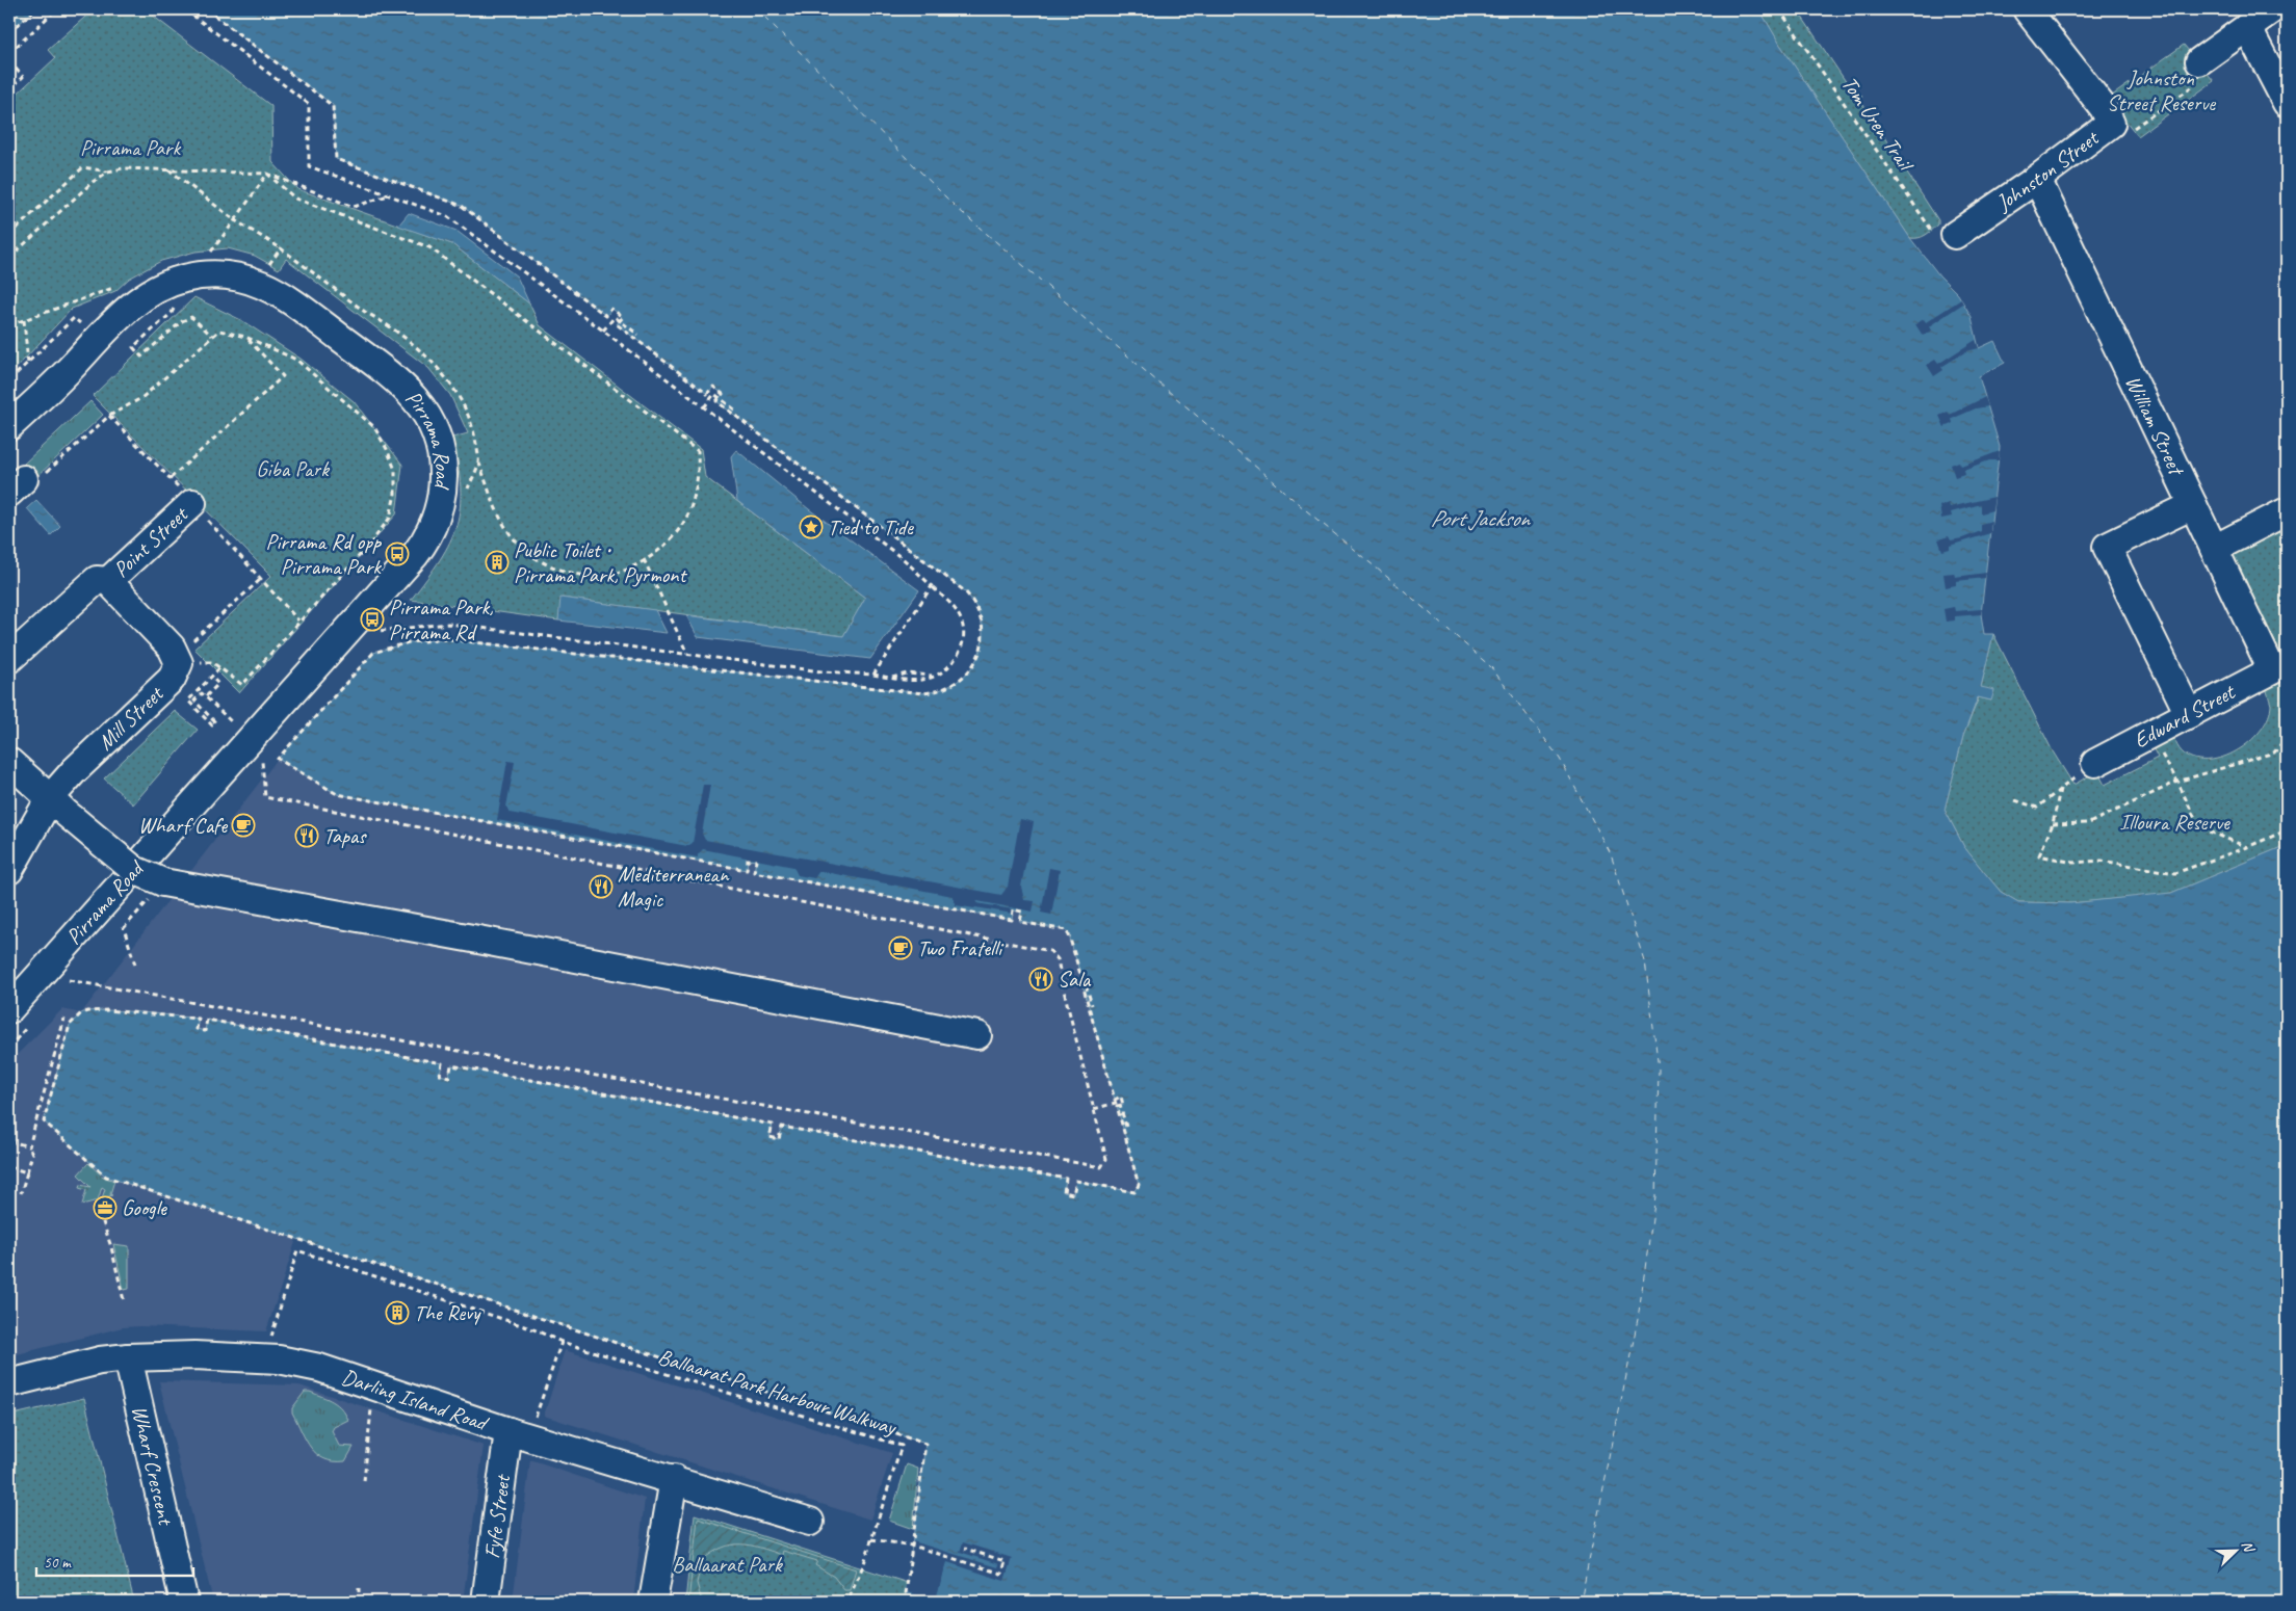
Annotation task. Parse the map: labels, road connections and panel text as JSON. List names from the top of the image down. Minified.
{"streets":{"street":["Johnston Street","William Street","Pirrama Road","Point Street","Edward Street","Mill Street","Darling Island Road","Wharf Crescent","Fyfe Street"],"path":["Tom Uren Trail","Ballaarat Park Harbour Walkway"]},"crossings":[["Tom Uren Trail","Johnston Street"],["Johnston Street","William Street"],["William Street","Edward Street"],["Darling Island Road","Wharf Crescent"],["Darling Island Road","Fyfe Street"]],"water":["Port Jackson"],"parks":["Johnston Street Reserve","Pirrama Park","Giba Park","Illoura Reserve","Ballaarat Park"],"places":{"place":["Tied to Tide"],"bus stop":["Pirrama Rd opp Pirrama Park","Pirrama Park, Pirrama Rd"],"building":["Public Toilet • Pirrama Park, Pyrmont","The Revy"],"cafe":["Wharf Cafe","Two Fratelli"],"restaurant":["Tapas","Mediterranean Magic","Sala"],"office":["Google"]},"scale_bar":"50 m","north":"top right"}
